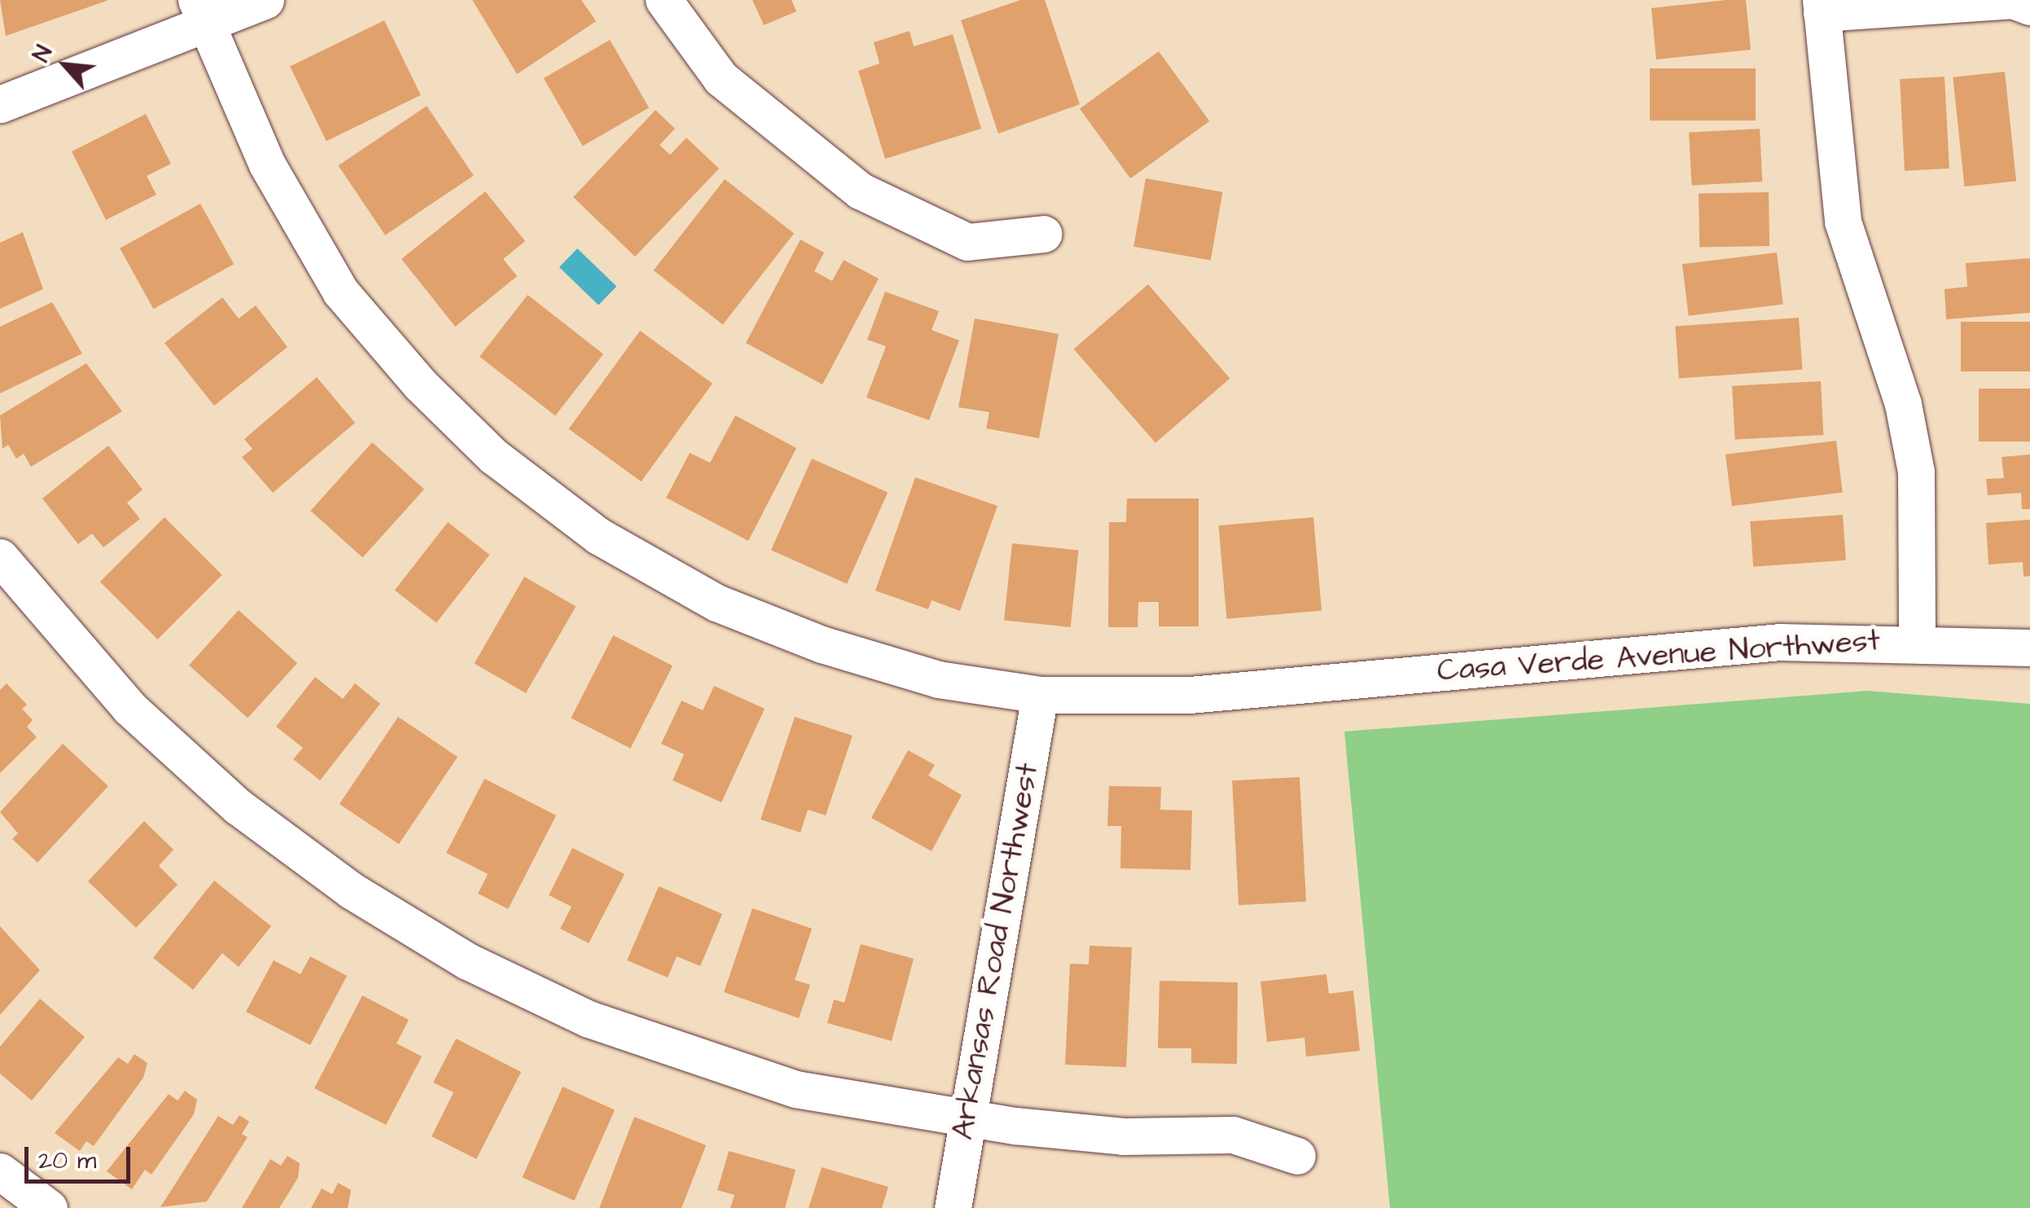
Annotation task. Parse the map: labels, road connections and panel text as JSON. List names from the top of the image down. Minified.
{"streets":{"street":["Casa Verde Avenue Northwest","Arkansas Road Northwest"]},"crossings":[["Casa Verde Avenue Northwest","Arkansas Road Northwest"]],"scale_bar":"20 m","north":"top left"}
